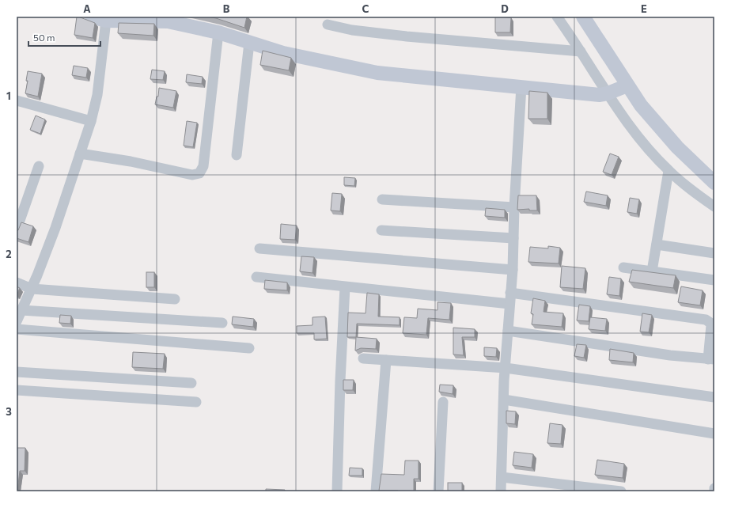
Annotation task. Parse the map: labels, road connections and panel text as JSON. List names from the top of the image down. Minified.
{"scale_bar":"50 m","grid":{"columns":["A","B","C","D","E"],"rows":["1","2","3"]}}
